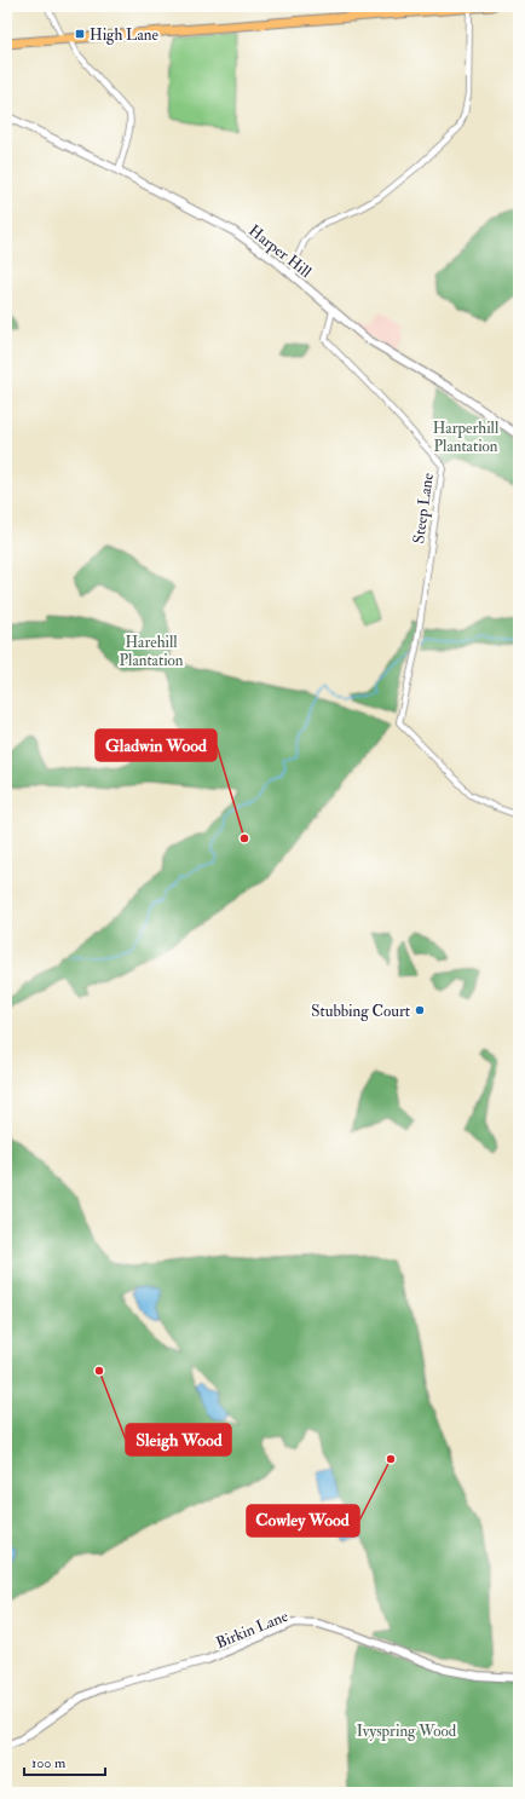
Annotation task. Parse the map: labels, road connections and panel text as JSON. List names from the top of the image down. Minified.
{"streets":{"street":["Harper Hill","Steep Lane","Birkin Lane"]},"crossings":[["Harper Hill","Steep Lane"]],"parks":["Harperhill Plantation","Harehill Plantation","Ivyspring Wood"],"places":{"transit":["High Lane"],"other":["Gladwin Wood","Stubbing Court","Sleigh Wood","Cowley Wood"]},"scale_bar":"100 m"}
